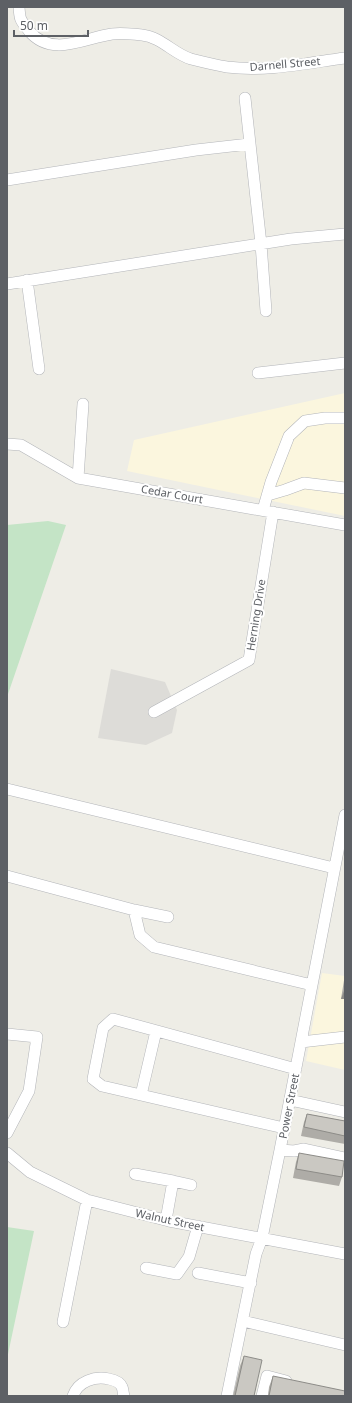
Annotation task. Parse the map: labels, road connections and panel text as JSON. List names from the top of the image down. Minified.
{"streets":{"street":["Darnell Street","Cedar Court","Herning Drive","Power Street","Walnut Street"]},"crossings":[["Cedar Court","Herning Drive"],["Power Street","Walnut Street"]],"scale_bar":"50 m"}
